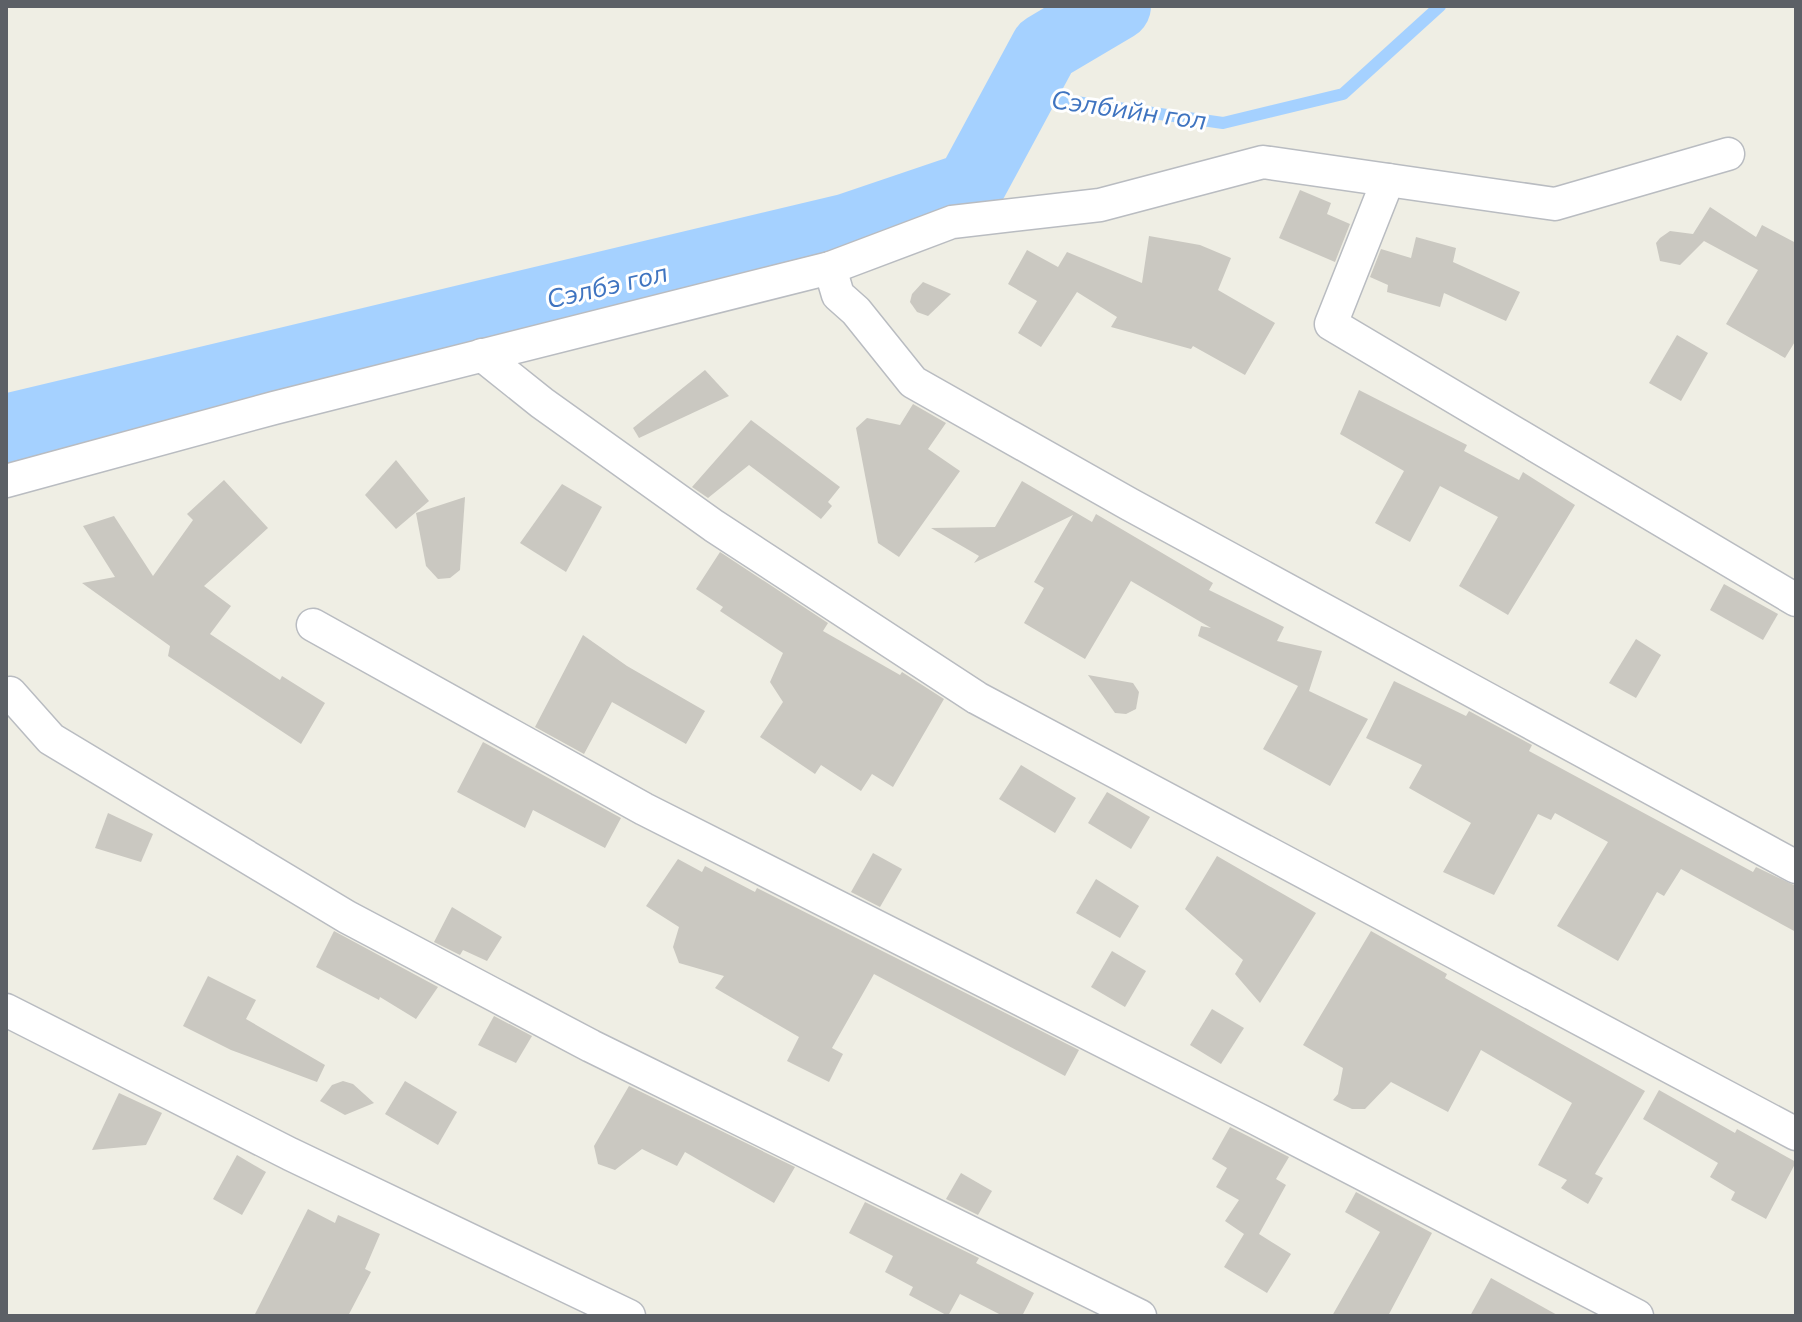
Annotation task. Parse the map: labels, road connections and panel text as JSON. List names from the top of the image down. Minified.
{"water":["Сэлбийн гол","Сэлбэ гол"]}
